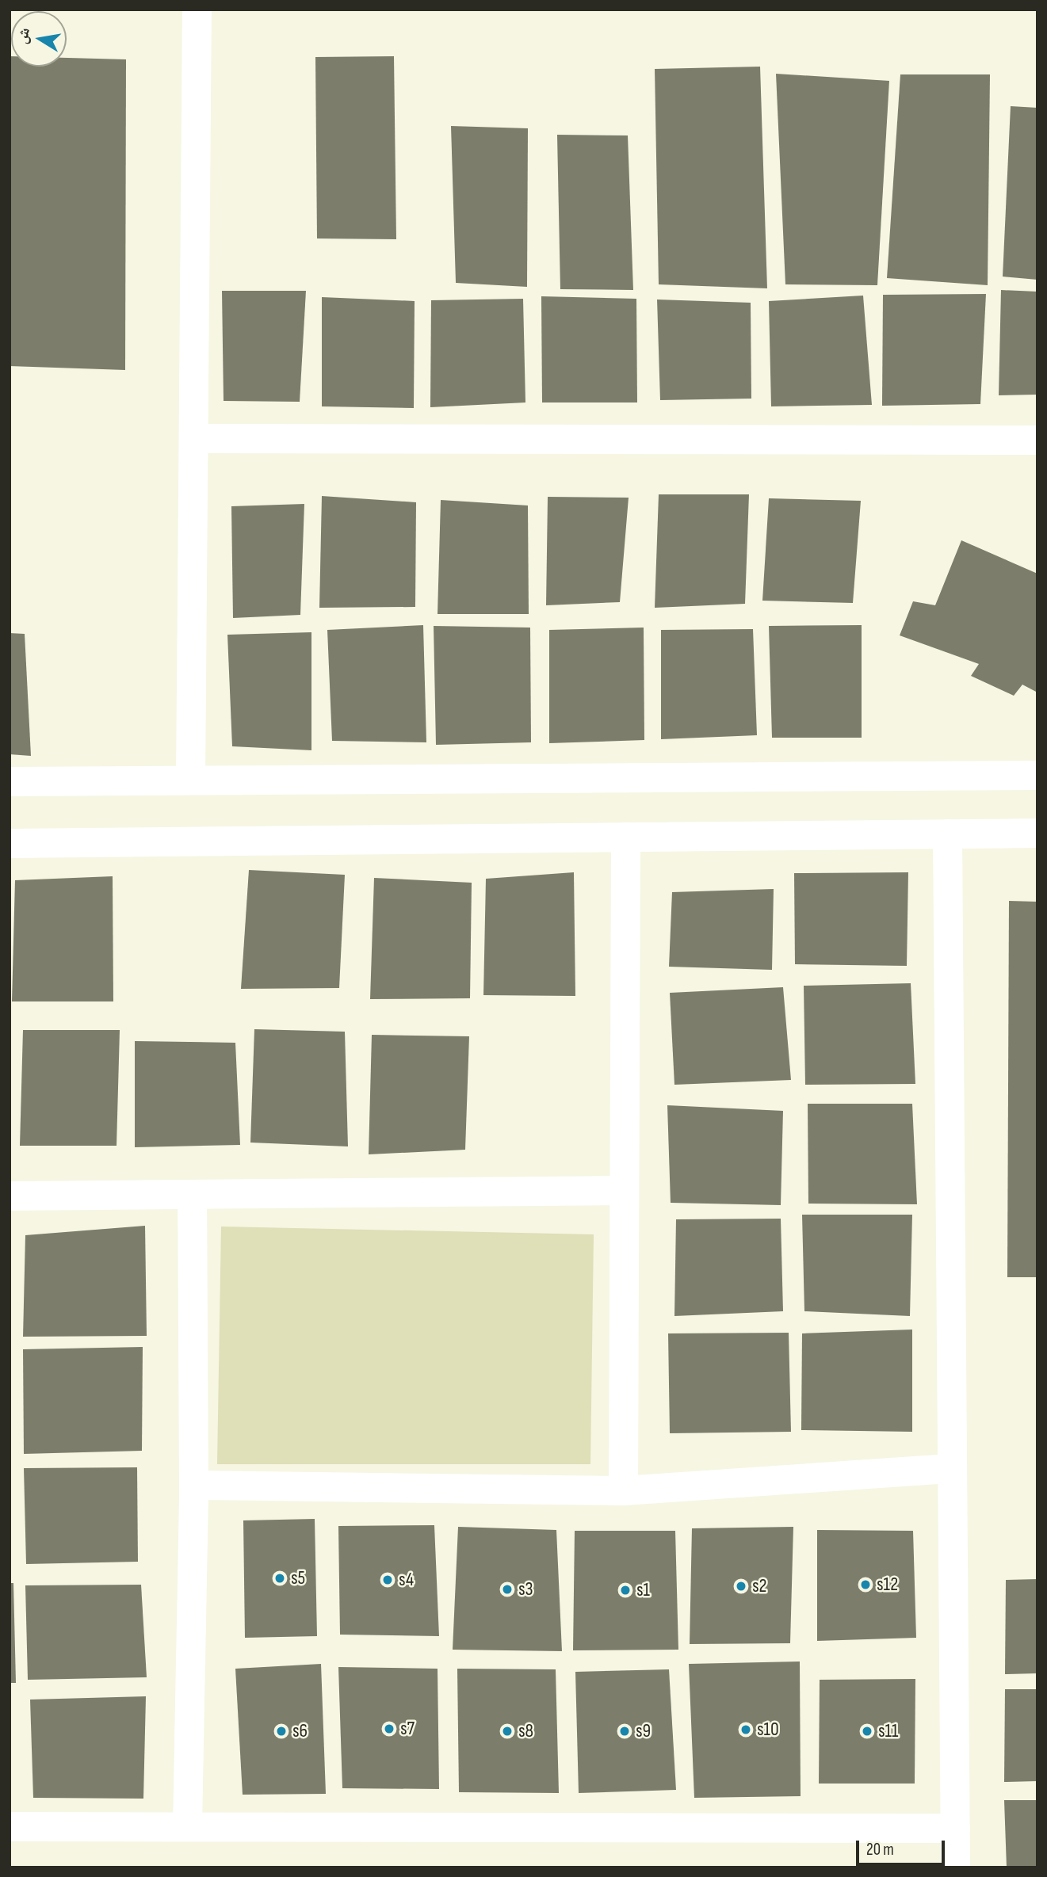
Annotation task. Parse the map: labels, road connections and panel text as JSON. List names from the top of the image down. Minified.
{"places":["s5","s4","s12","s2","s3","s1","s7","s10","s6","s8","s9","s11"],"scale_bar":"20 m","north":"left"}
